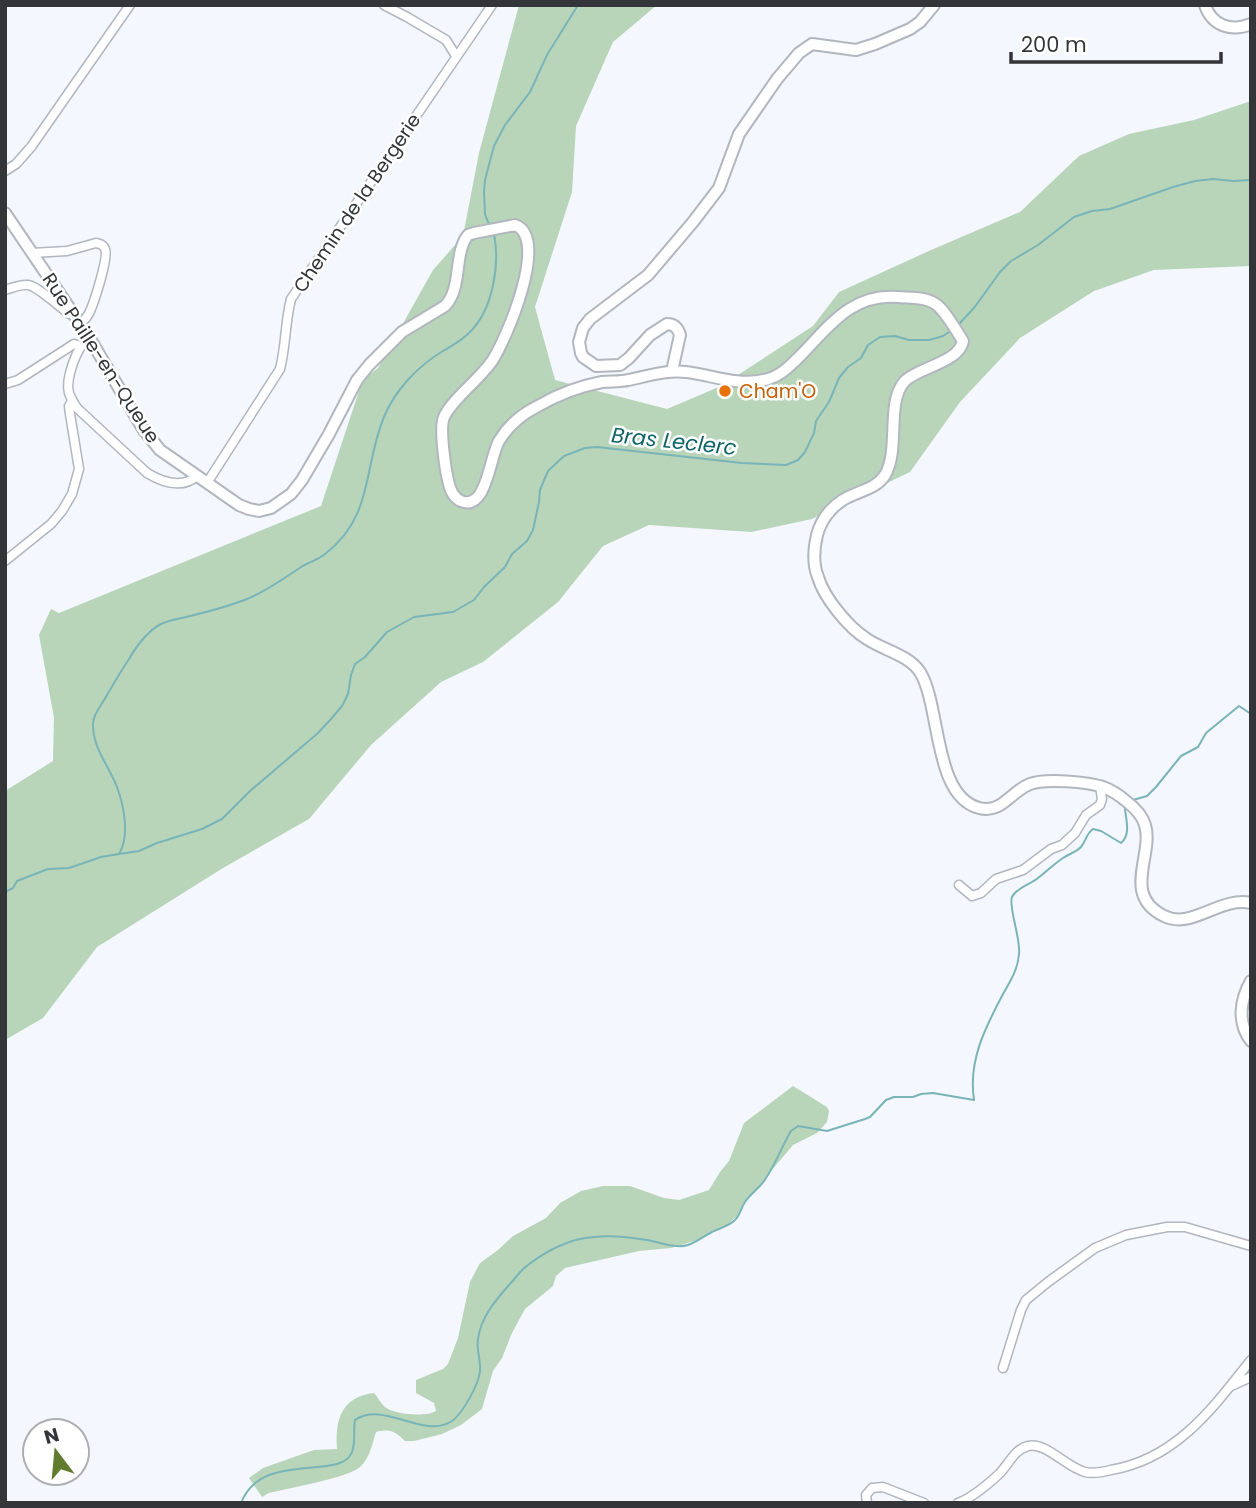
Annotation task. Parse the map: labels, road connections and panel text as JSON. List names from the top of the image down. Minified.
{"streets":{"main road":["Rue Paille-en-Queue"],"street":["Chemin de la Bergerie"]},"crossings":[["Chemin de la Bergerie","Rue Paille-en-Queue"]],"water":["Bras Leclerc"],"places":["Cham'O"],"scale_bar":"200 m","north":"top"}
